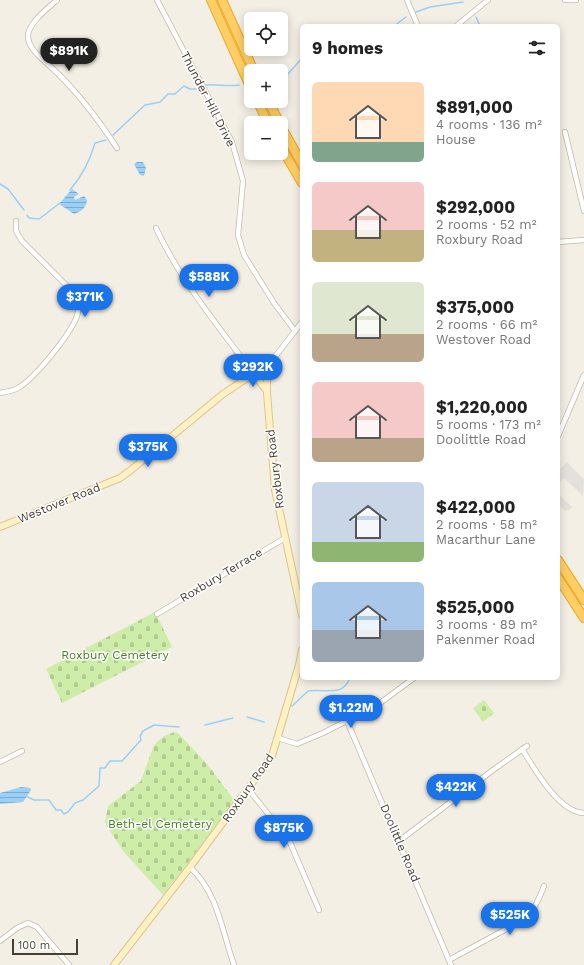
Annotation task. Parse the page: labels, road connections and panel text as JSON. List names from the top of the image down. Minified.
{"streets":{"street":["Thunder Hill Drive","Roxbury Road","Westover Road","Roxbury Terrace","Doolittle Road"]},"crossings":[["Roxbury Road","Westover Road"],["Roxbury Road","Roxbury Terrace"]],"parks":["Roxbury Cemetery","Beth-el Cemetery"],"scale_bar":"100 m","page":{"map_buttons":["+","−"],"heading":"9 homes","price":["$891K","$588K","$371K","$292K","$375K","$1.22M","$422K","$875K","$525K"],"list":[{"name":"$891,000","note":"4 rooms · 136 m² · House"},{"name":"$292,000","note":"2 rooms · 52 m² · Roxbury Road"},{"name":"$375,000","note":"2 rooms · 66 m² · Westover Road"},{"name":"$1,220,000","note":"5 rooms · 173 m² · Doolittle Road"},{"name":"$422,000","note":"2 rooms · 58 m² · Macarthur Lane"},{"name":"$525,000","note":"3 rooms · 89 m² · Pakenmer Road"}],"scale":"100 m"}}
